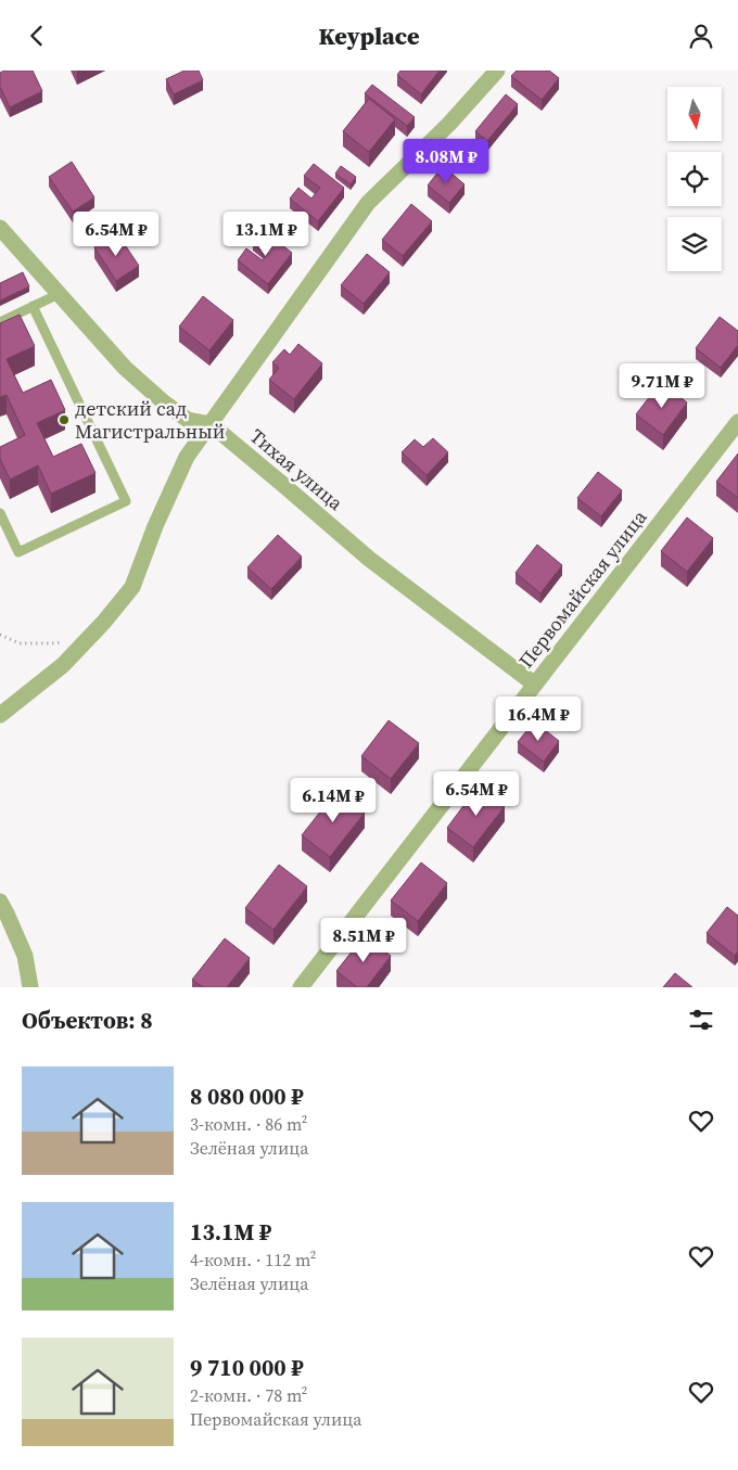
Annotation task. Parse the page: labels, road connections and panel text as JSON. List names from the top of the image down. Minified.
{"streets":{"street":["Тихая улица","Первомайская улица"]},"crossings":[["Тихая улица","Первомайская улица"]],"places":["детский сад Магистральный"],"north":"bottom","page":{"header":"Keyplace","price":["8.08M ₽","6.54M ₽","13.1M ₽","9.71M ₽","16.4M ₽","6.54M ₽","6.14M ₽","8.51M ₽"],"heading":"Объектов: 8","list":[{"name":"8 080 000 ₽","note":"3-комн. · 86 m² · Зелёная улица"},{"name":"13.1M ₽","note":"4-комн. · 112 m² · Зелёная улица"},{"name":"9 710 000 ₽","note":"2-комн. · 78 m² · Первомайская улица"}]}}
